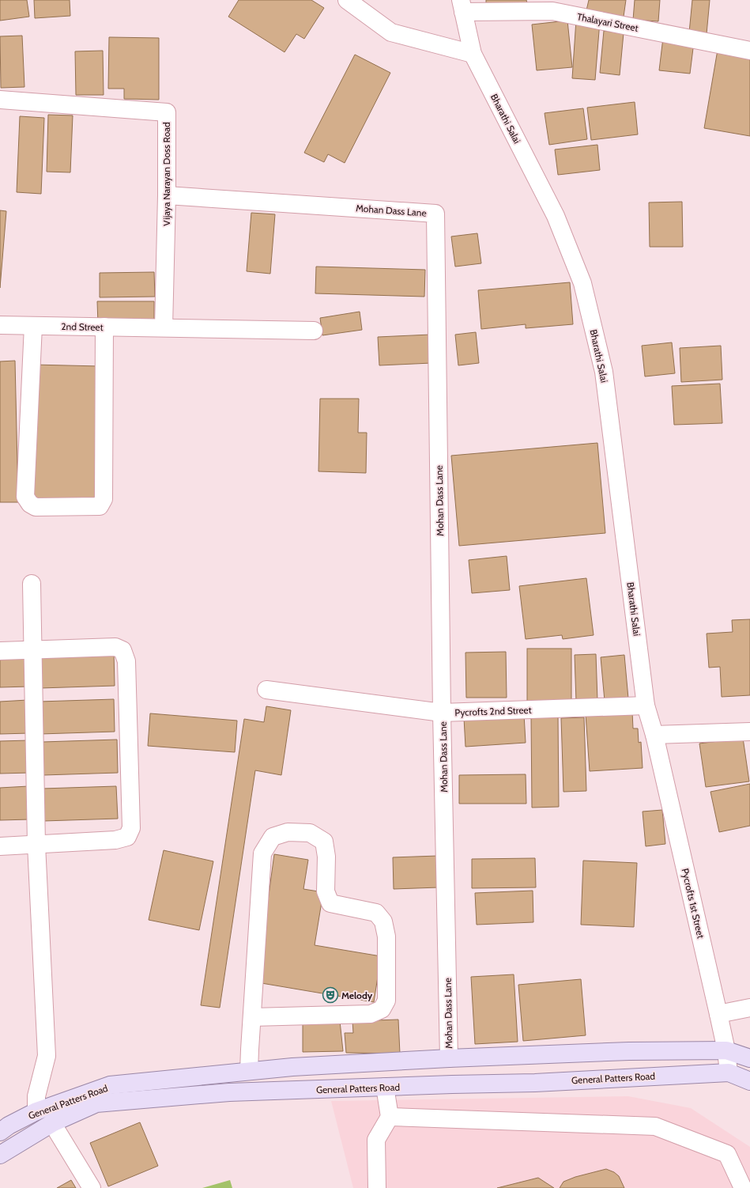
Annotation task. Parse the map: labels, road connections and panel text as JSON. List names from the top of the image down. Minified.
{"streets":{"main road":["General Patters Road"],"street":["Thalayari Street","Bharathi Salai","Vijaya Narayan Doss Road","Mohan Dass Lane","2nd Street","Pycrofts 2nd Street","Pycrofts 1st Street"]},"crossings":[["Thalayari Street","Bharathi Salai"],["Bharathi Salai","Pycrofts 2nd Street"],["Bharathi Salai","Pycrofts 1st Street"],["Vijaya Narayan Doss Road","Mohan Dass Lane"],["Vijaya Narayan Doss Road","2nd Street"],["Mohan Dass Lane","Pycrofts 2nd Street"],["Mohan Dass Lane","General Patters Road"],["Pycrofts 1st Street","General Patters Road"]],"places":{"theatre":["Melody"]}}
